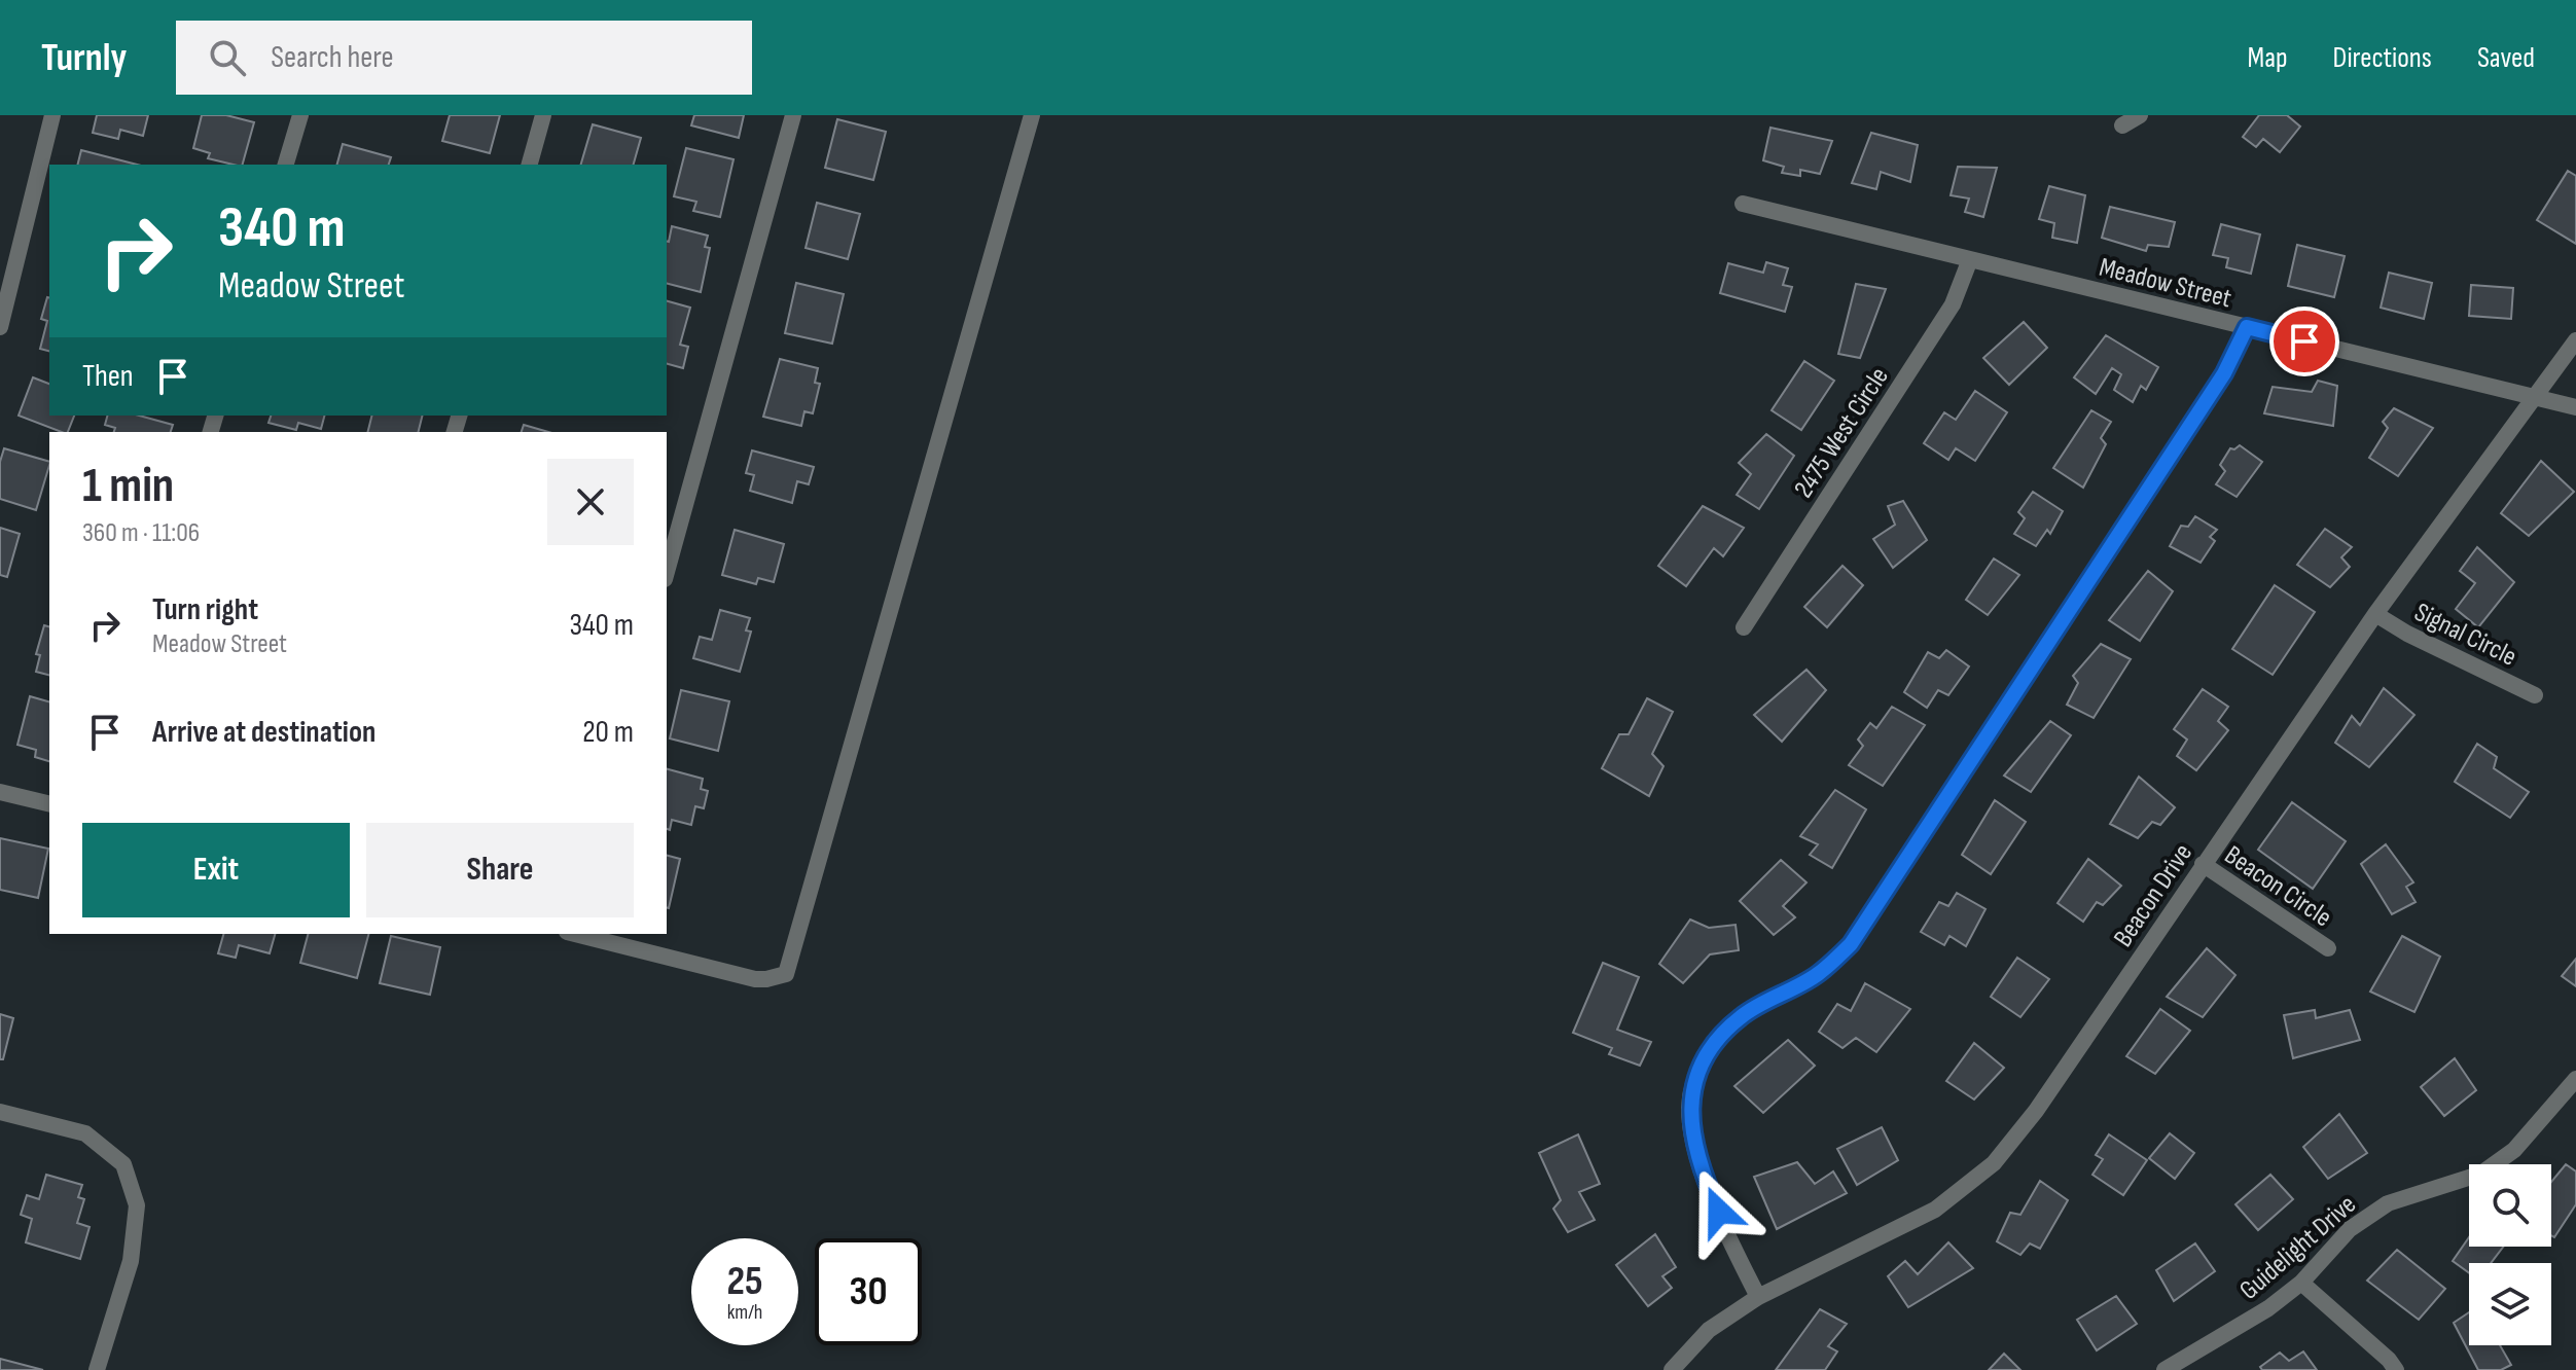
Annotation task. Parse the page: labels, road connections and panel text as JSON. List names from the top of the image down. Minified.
{"streets":{"street":["Meadow Street","2475 West Circle","Signal Circle","Beacon Circle","Beacon Drive","Guidelight Drive"]},"crossings":[["Meadow Street","2475 West Circle"],["Meadow Street","Beacon Drive"],["Signal Circle","Beacon Drive"],["Beacon Circle","Beacon Drive"]],"page":{"header":"Turnly","search":"Search here","nav":["Map","Directions","Saved"],"turn":["340 m","Meadow Street"],"then":"Then","heading":["1 min","360 m · 11:06"],"list":[{"name":"Turn right","note":"Meadow Street","value":"340 m"},{"name":"Arrive at destination","value":"20 m"}],"buttons":["Exit","Share"],"speed":"25 km/h","limit":"30"}}
